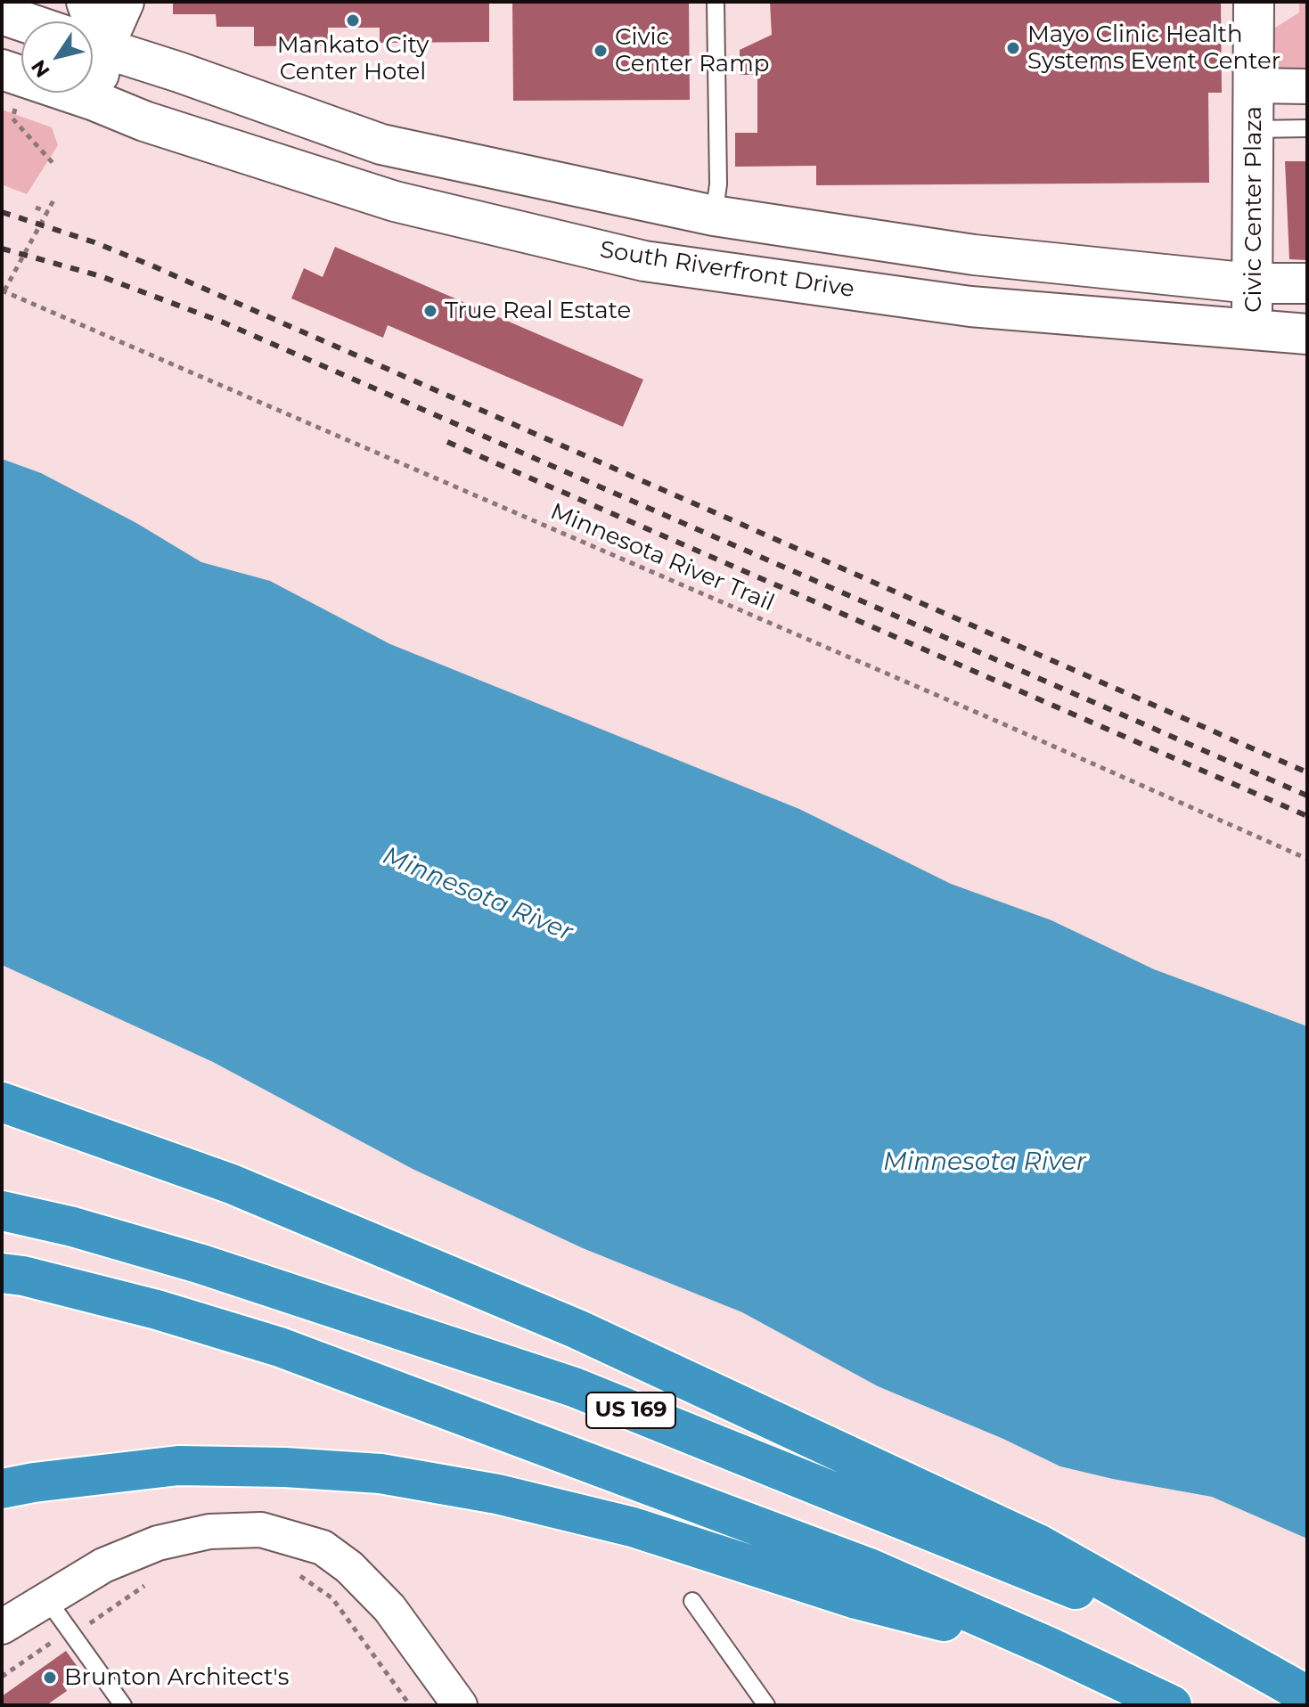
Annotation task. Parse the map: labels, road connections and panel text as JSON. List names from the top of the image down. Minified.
{"streets":{"highway":["US 169"],"main road":["Civic Center Plaza","South Riverfront Drive"],"path":["Minnesota River Trail"]},"crossings":[["Civic Center Plaza","South Riverfront Drive"]],"water":["Minnesota River"],"places":["Mankato City Center Hotel","Mayo Clinic Health Systems Event Center","Civic Center Ramp","True Real Estate","Brunton Architect's"],"north":"bottom left"}
